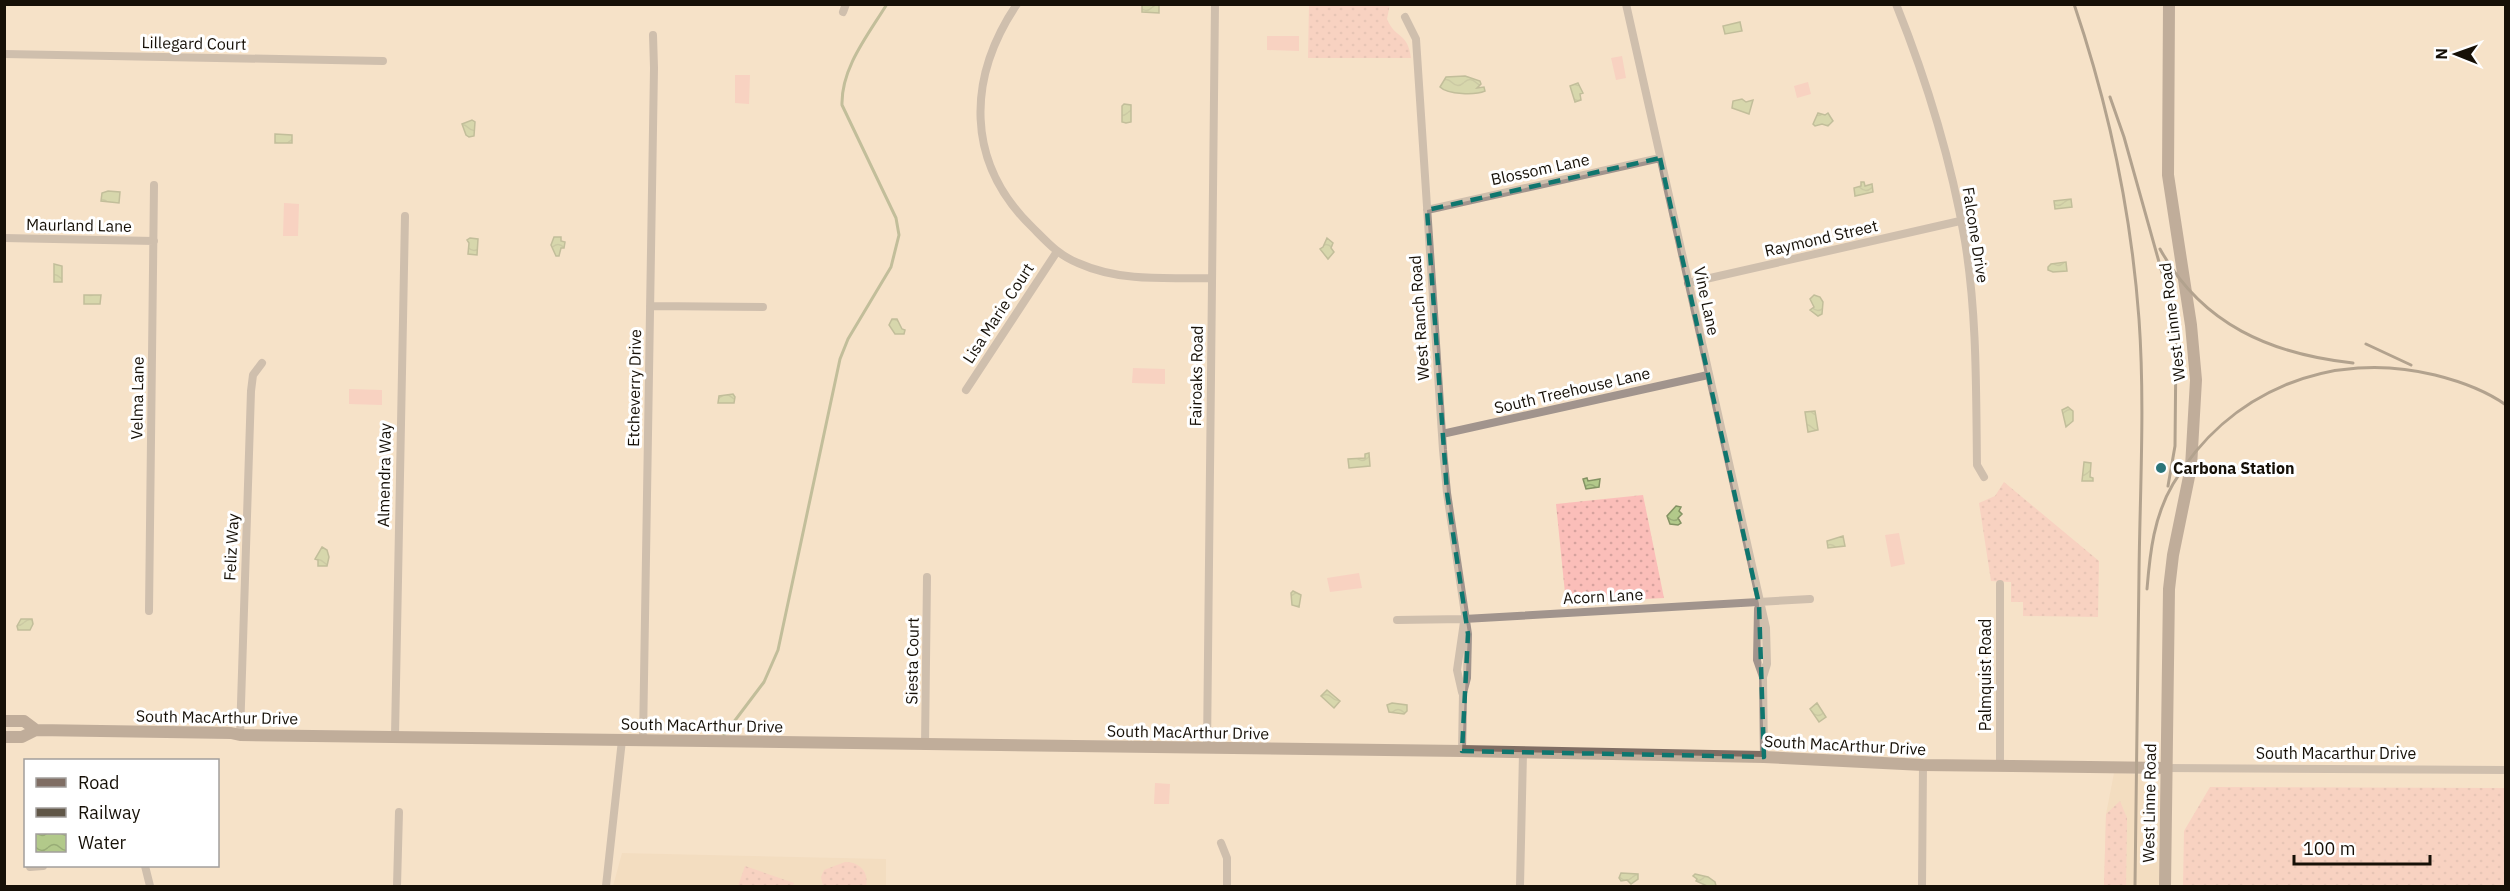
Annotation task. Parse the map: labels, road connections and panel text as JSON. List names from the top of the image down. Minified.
{"streets":{"street":["Lillegard Court","Blossom Lane","Maurland Lane","Falcone Drive","Raymond Street","Vine Lane","Lisa Marie Court","West Ranch Road","West Linne Road","Fairoaks Road","Etcheverry Drive","South Treehouse Lane","Velma Lane","Almendra Way","Feliz Way","Acorn Lane","Siesta Court","Palmquist Road","South MacArthur Drive","South Macarthur Drive"]},"crossings":[["Blossom Lane","Vine Lane"],["Blossom Lane","West Ranch Road"],["Maurland Lane","Velma Lane"],["Falcone Drive","Raymond Street"],["Raymond Street","Vine Lane"],["Vine Lane","South Treehouse Lane"],["Vine Lane","Acorn Lane"],["Vine Lane","South MacArthur Drive"],["West Ranch Road","South Treehouse Lane"],["West Ranch Road","Acorn Lane"],["West Ranch Road","South MacArthur Drive"],["West Linne Road","South MacArthur Drive"],["West Linne Road","South Macarthur Drive"],["Fairoaks Road","South MacArthur Drive"],["Etcheverry Drive","South MacArthur Drive"],["Almendra Way","South MacArthur Drive"],["Feliz Way","South MacArthur Drive"],["Siesta Court","South MacArthur Drive"],["Palmquist Road","South MacArthur Drive"],["South MacArthur Drive","South Macarthur Drive"]],"places":["Carbona Station"],"legend":["Road","Railway","Water"],"scale_bar":"100 m","north":"left"}
